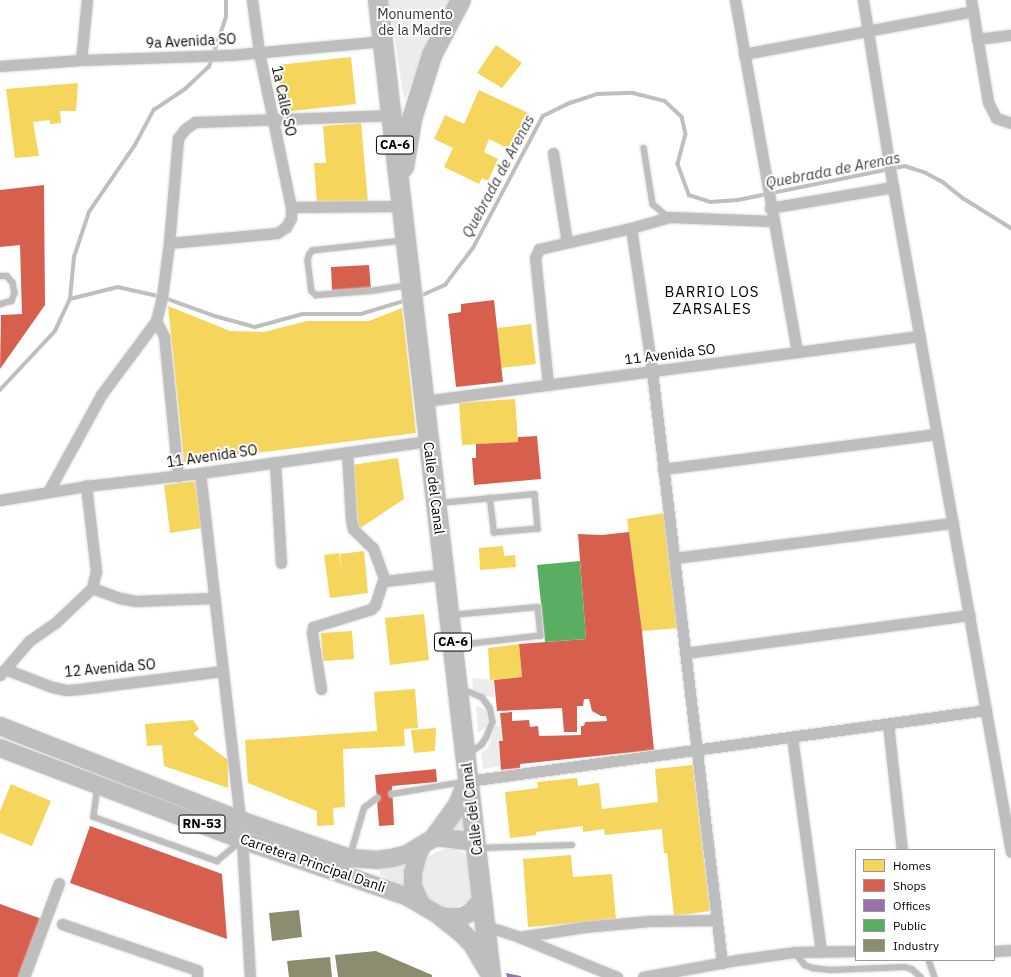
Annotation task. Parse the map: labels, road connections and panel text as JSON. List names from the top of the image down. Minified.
{"streets":{"highway":["CA-6","Calle del Canal"],"main road":["RN-53","Carretera Principal Danli"],"street":["9a Avenida SO","1a Calle SO","11 Avenida SO","12 Avenida SO"]},"crossings":[["9a Avenida SO","1a Calle SO"],["9a Avenida SO","Calle del Canal"],["11 Avenida SO","Calle del Canal"],["Calle del Canal","Carretera Principal Danli"]],"districts":["BARRIO LOS ZARSALES"],"water":["Quebrada de Arenas"],"parks":["Monumento de la Madre"],"legend":["Homes","Shops","Offices","Public","Industry"]}
